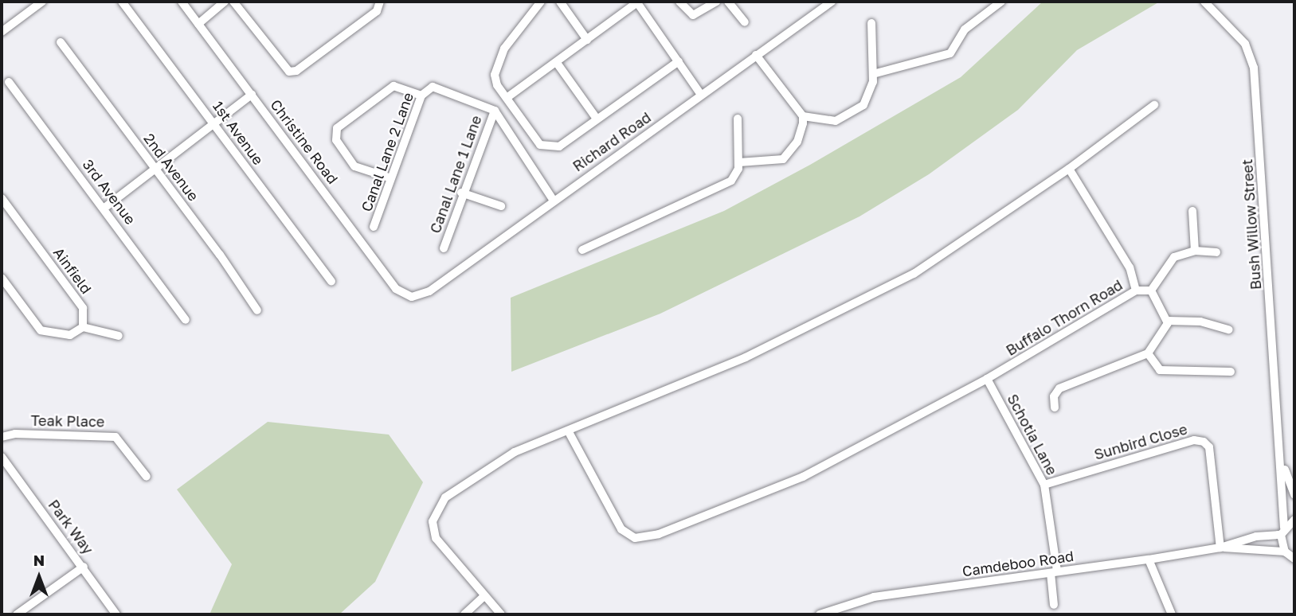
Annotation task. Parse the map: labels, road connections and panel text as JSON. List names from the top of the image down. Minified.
{"streets":{"street":["1st Avenue","Christine Road","Richard Road","Canal Lane 2 Lane","2nd Avenue","Canal Lane 1 Lane","3rd Avenue","Bush Willow Street","Ainfield","Buffalo Thorn Road","Teak Place","Schotia Lane","Sunbird Close","Park Way","Camdeboo Road"]},"crossings":[["Christine Road","Richard Road"],["Canal Lane 2 Lane","Canal Lane 1 Lane"],["Bush Willow Street","Camdeboo Road"],["Buffalo Thorn Road","Schotia Lane"],["Schotia Lane","Sunbird Close"],["Schotia Lane","Camdeboo Road"],["Sunbird Close","Camdeboo Road"]],"north":"top"}
